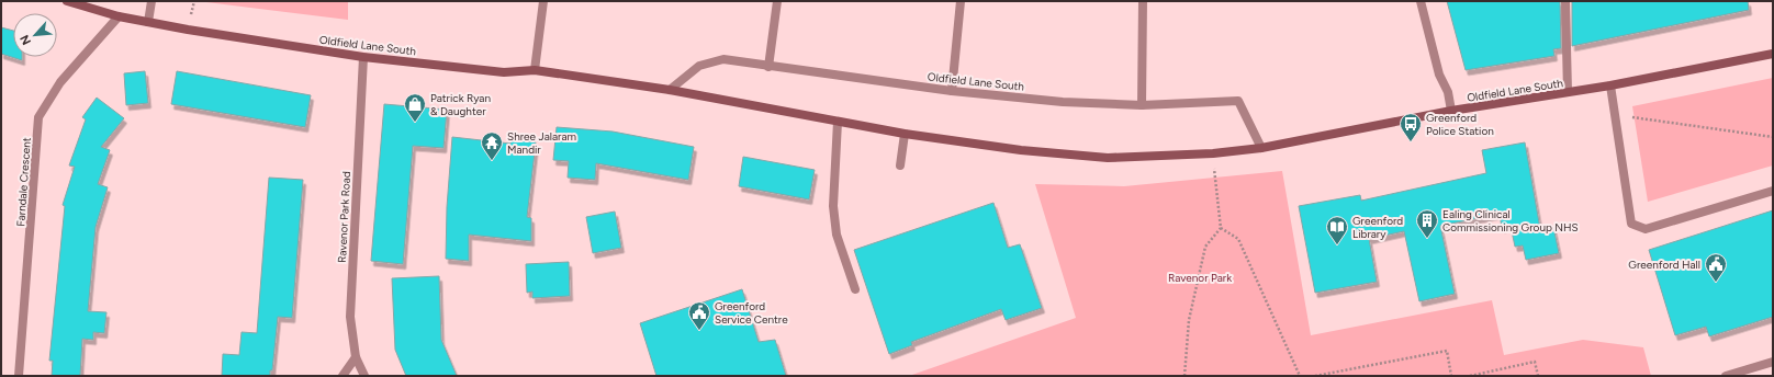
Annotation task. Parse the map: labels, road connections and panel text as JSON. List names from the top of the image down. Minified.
{"streets":{"street":["Oldfield Lane South","Farndale Crescent","Ravenor Park Road"]},"crossings":[["Oldfield Lane South","Farndale Crescent"],["Oldfield Lane South","Ravenor Park Road"]],"parks":["Ravenor Park"],"places":{"shop":["Patrick Ryan & Daughter"],"bus stop":["Greenford Police Station"],"temple":["Shree Jalaram Mandir"],"building":["Ealing Clinical Commissioning Group NHS"],"library":["Greenford Library"],"public building":["Greenford Hall","Greenford Service Centre"]},"north":"bottom left"}
